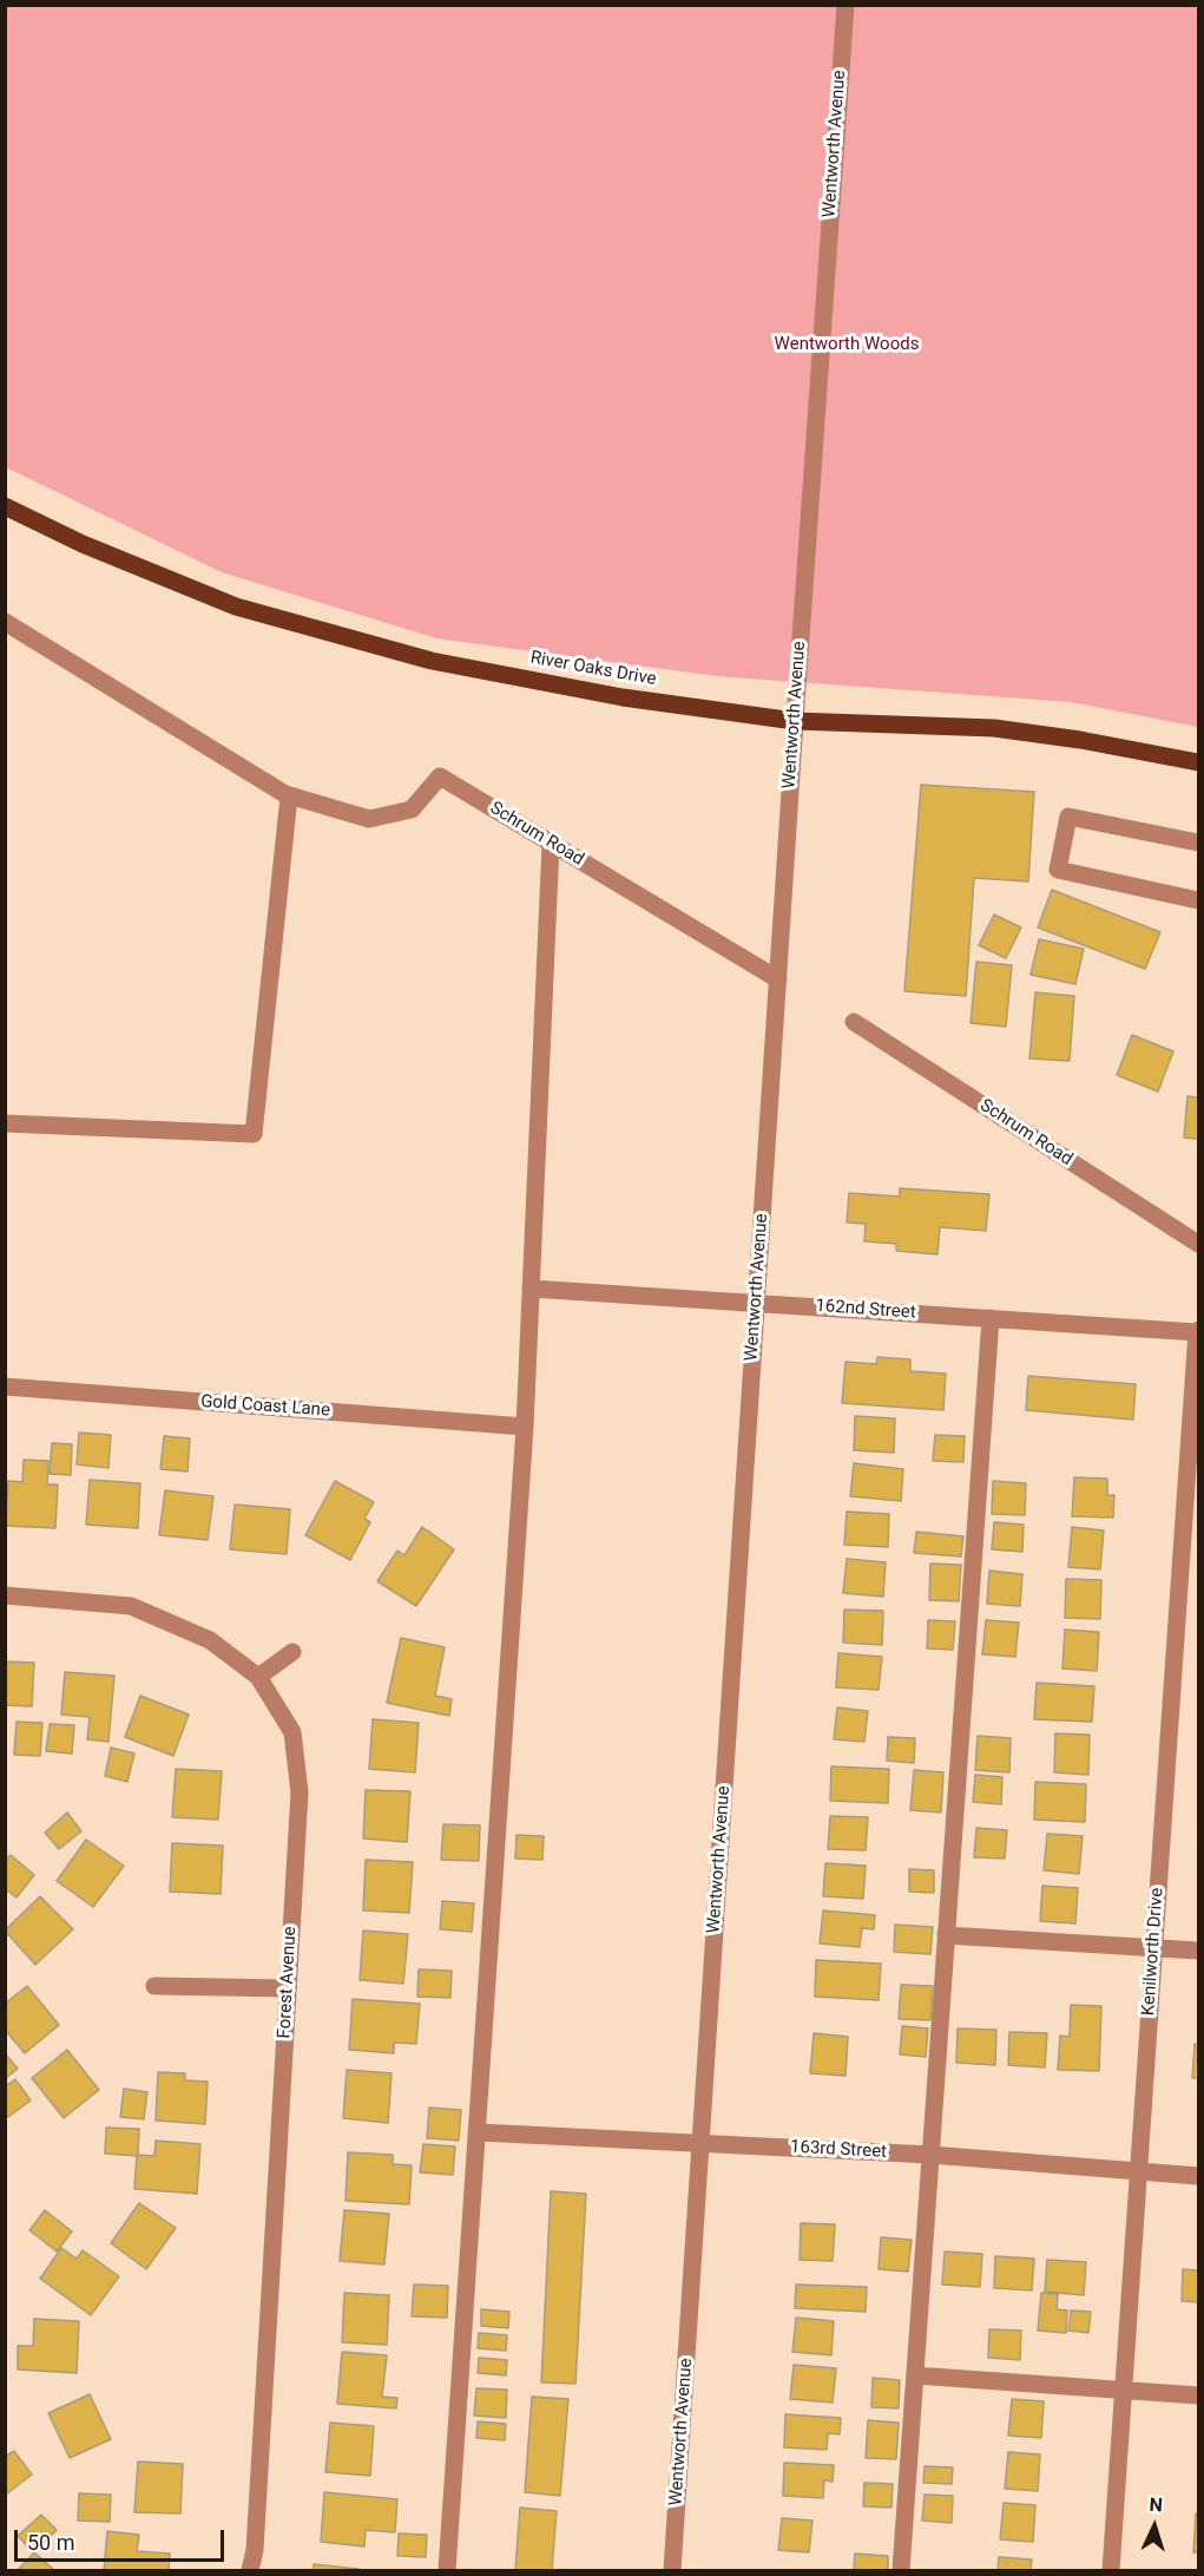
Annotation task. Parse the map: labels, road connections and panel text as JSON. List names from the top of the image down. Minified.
{"streets":{"main road":["River Oaks Drive"],"street":["Wentworth Avenue","Schrum Road","162nd Street","Gold Coast Lane","Kenilworth Drive","Forest Avenue","163rd Street"]},"crossings":[["Wentworth Avenue","River Oaks Drive"],["Wentworth Avenue","Schrum Road"],["Wentworth Avenue","162nd Street"],["Wentworth Avenue","163rd Street"],["162nd Street","Kenilworth Drive"],["Kenilworth Drive","163rd Street"]],"parks":["Wentworth Woods"],"scale_bar":"50 m","north":"top"}
